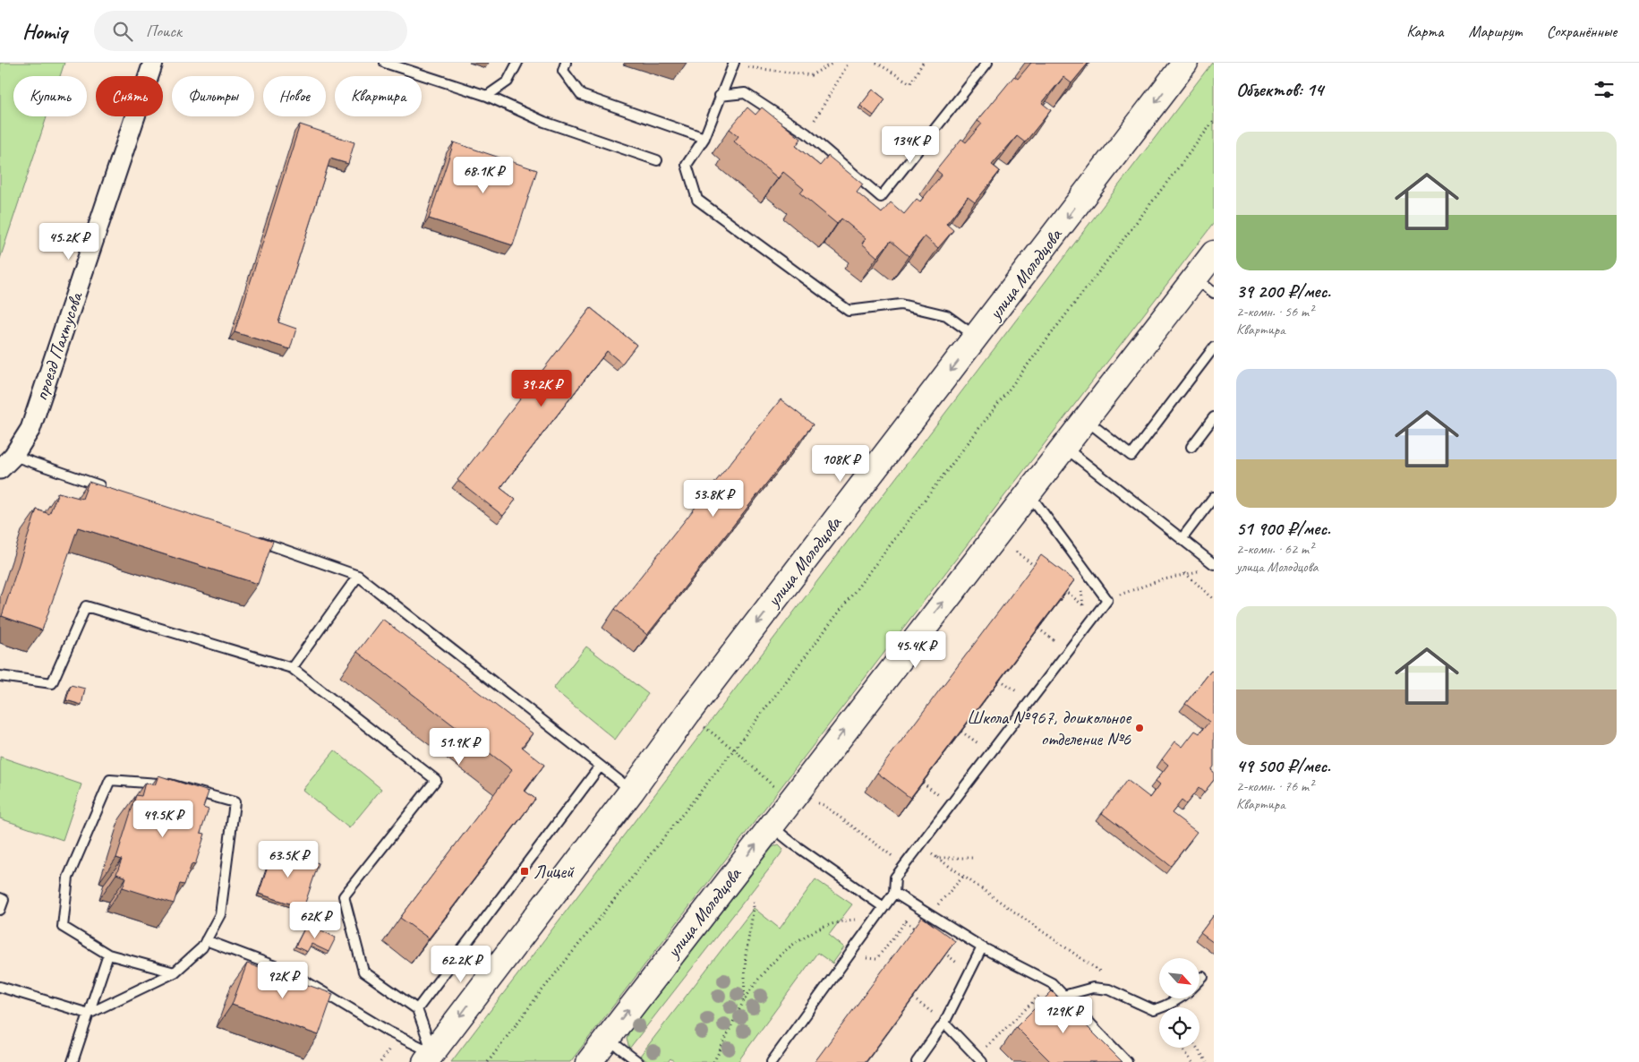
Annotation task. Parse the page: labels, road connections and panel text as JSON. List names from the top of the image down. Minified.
{"streets":{"street":["улица Молодцова","проезд Пахтусова"]},"places":{"other":["Школа №967, дошкольное отделение №6"],"transit":["Лицей"]},"north":"bottom right","page":{"header":"Homiq","search":"Поиск","nav":["Карта","Маршрут","Сохранённые"],"heading":"Объектов: 14","chip":["Купить","Снять","Фильтры","Новое","Квартира"],"list":[{"name":"39 200 ₽/мес.","note":"2-комн. · 56 m² · Квартира"},{"name":"51 900 ₽/мес.","note":"2-комн. · 62 m² · улица Молодцова"},{"name":"49 500 ₽/мес.","note":"2-комн. · 76 m² · Квартира"}],"price":["134K ₽","68.1K ₽","45.2K ₽","39.2K ₽","108K ₽","53.8K ₽","45.4K ₽","51.9K ₽","49.5K ₽","63.5K ₽","62K ₽","62.2K ₽","92K ₽","129K ₽"]}}
